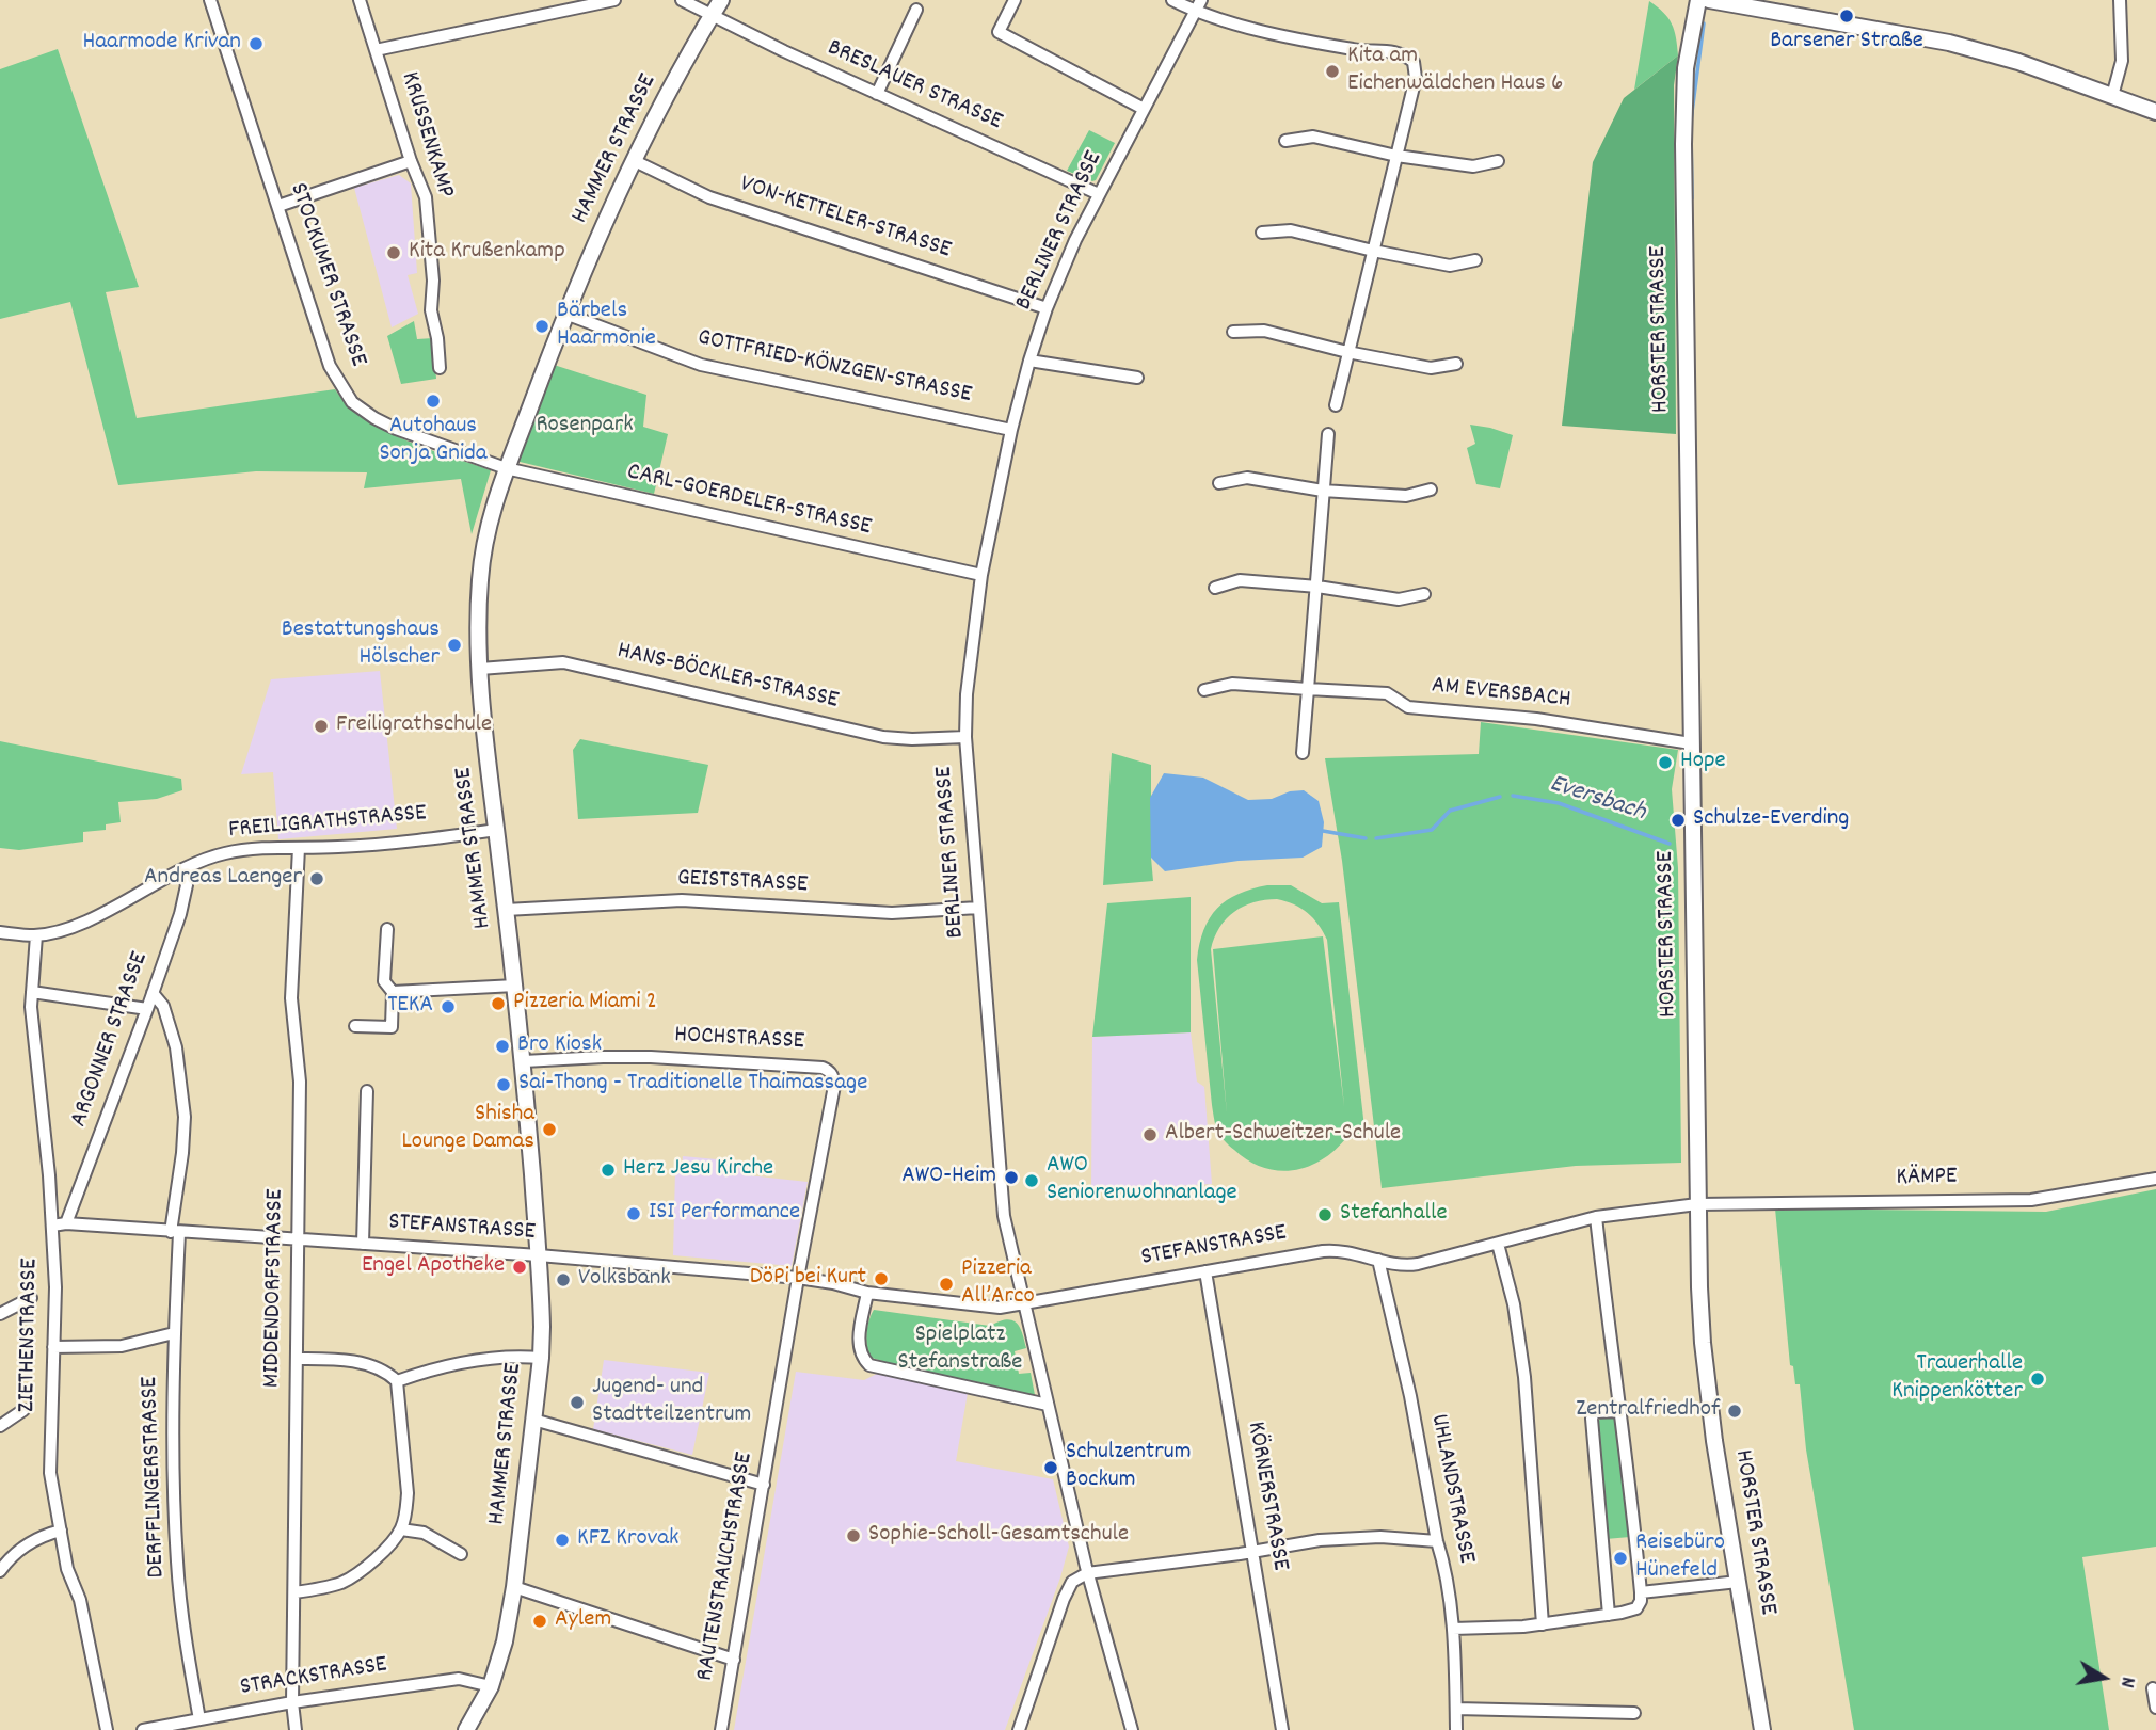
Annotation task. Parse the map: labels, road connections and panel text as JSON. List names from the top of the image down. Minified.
{"streets":{"street":["BRESLAUER STRASSE","KRUSSENKAMP","HAMMER STRASSE","VON-KETTELER-STRASSE","BERLINER STRASSE","STOCKUMER STRASSE","HORSTER STRASSE","GOTTFRIED-KÖNZGEN-STRASSE","CARL-GOERDELER-STRASSE","HANS-BÖCKLER-STRASSE","AM EVERSBACH","FREILIGRATHSTRASSE","GEISTSTRASSE","ARGONNER STRASSE","HOCHSTRASSE","KÄMPE","STEFANSTRASSE","MIDDENDORFSTRASSE","ZIETHENSTRASSE","DERFFLINGERSTRASSE","UHLANDSTRASSE","KÖRNERSTRASSE","RAUTENSTRAUCHSTRASSE","STRACKSTRASSE"]},"crossings":[["BRESLAUER STRASSE","HAMMER STRASSE"],["BRESLAUER STRASSE","BERLINER STRASSE"],["HAMMER STRASSE","VON-KETTELER-STRASSE"],["HAMMER STRASSE","STOCKUMER STRASSE"],["HAMMER STRASSE","GOTTFRIED-KÖNZGEN-STRASSE"],["HAMMER STRASSE","CARL-GOERDELER-STRASSE"],["HAMMER STRASSE","HANS-BÖCKLER-STRASSE"],["HAMMER STRASSE","FREILIGRATHSTRASSE"],["HAMMER STRASSE","GEISTSTRASSE"],["HAMMER STRASSE","HOCHSTRASSE"],["HAMMER STRASSE","STEFANSTRASSE"],["HAMMER STRASSE","STRACKSTRASSE"],["VON-KETTELER-STRASSE","BERLINER STRASSE"],["BERLINER STRASSE","GOTTFRIED-KÖNZGEN-STRASSE"],["BERLINER STRASSE","CARL-GOERDELER-STRASSE"],["BERLINER STRASSE","HANS-BÖCKLER-STRASSE"],["BERLINER STRASSE","GEISTSTRASSE"],["BERLINER STRASSE","STEFANSTRASSE"],["STOCKUMER STRASSE","CARL-GOERDELER-STRASSE"],["HORSTER STRASSE","AM EVERSBACH"],["HORSTER STRASSE","KÄMPE"],["HORSTER STRASSE","STEFANSTRASSE"],["FREILIGRATHSTRASSE","ARGONNER STRASSE"],["FREILIGRATHSTRASSE","MIDDENDORFSTRASSE"],["FREILIGRATHSTRASSE","ZIETHENSTRASSE"],["ARGONNER STRASSE","STEFANSTRASSE"],["ARGONNER STRASSE","DERFFLINGERSTRASSE"],["HOCHSTRASSE","STEFANSTRASSE"],["HOCHSTRASSE","RAUTENSTRAUCHSTRASSE"],["KÄMPE","STEFANSTRASSE"],["STEFANSTRASSE","MIDDENDORFSTRASSE"],["STEFANSTRASSE","ZIETHENSTRASSE"],["STEFANSTRASSE","DERFFLINGERSTRASSE"],["STEFANSTRASSE","UHLANDSTRASSE"],["STEFANSTRASSE","KÖRNERSTRASSE"],["STEFANSTRASSE","RAUTENSTRAUCHSTRASSE"],["MIDDENDORFSTRASSE","STRACKSTRASSE"],["DERFFLINGERSTRASSE","STRACKSTRASSE"]],"water":["Eversbach"],"parks":["Rosenpark","Spielplatz Stefanstraße"],"places":["Barsener Straße","Haarmode Krivan","Kita am Eichenwäldchen Haus 6","Kita Krußenkamp","Bärbels Haarmonie","Autohaus Sonja Gnida","Bestattungshaus Hölscher","Freiligrathschule","Hope","Schulze-Everding","Andreas Laenger","Pizzeria Miami 2","TEKA","Bro Kiosk","Sai-Thong - Traditionelle Thaimassage","Shisha Lounge Damas","Albert-Schweitzer-Schule","Herz Jesu Kirche","AWO-Heim","AWO Seniorenwohnanlage","ISI Performance","Stefanhalle","Engel Apotheke","DöPi bei Kurt","Volksbank","Pizzeria All’Arco","Trauerhalle Knippenkötter","Jugend- und Stadtteilzentrum","Zentralfriedhof","Schulzentrum Bockum","Sophie-Scholl-Gesamtschule","KFZ Krovak","Reisebüro Hünefeld","Aylem"],"north":"right"}
